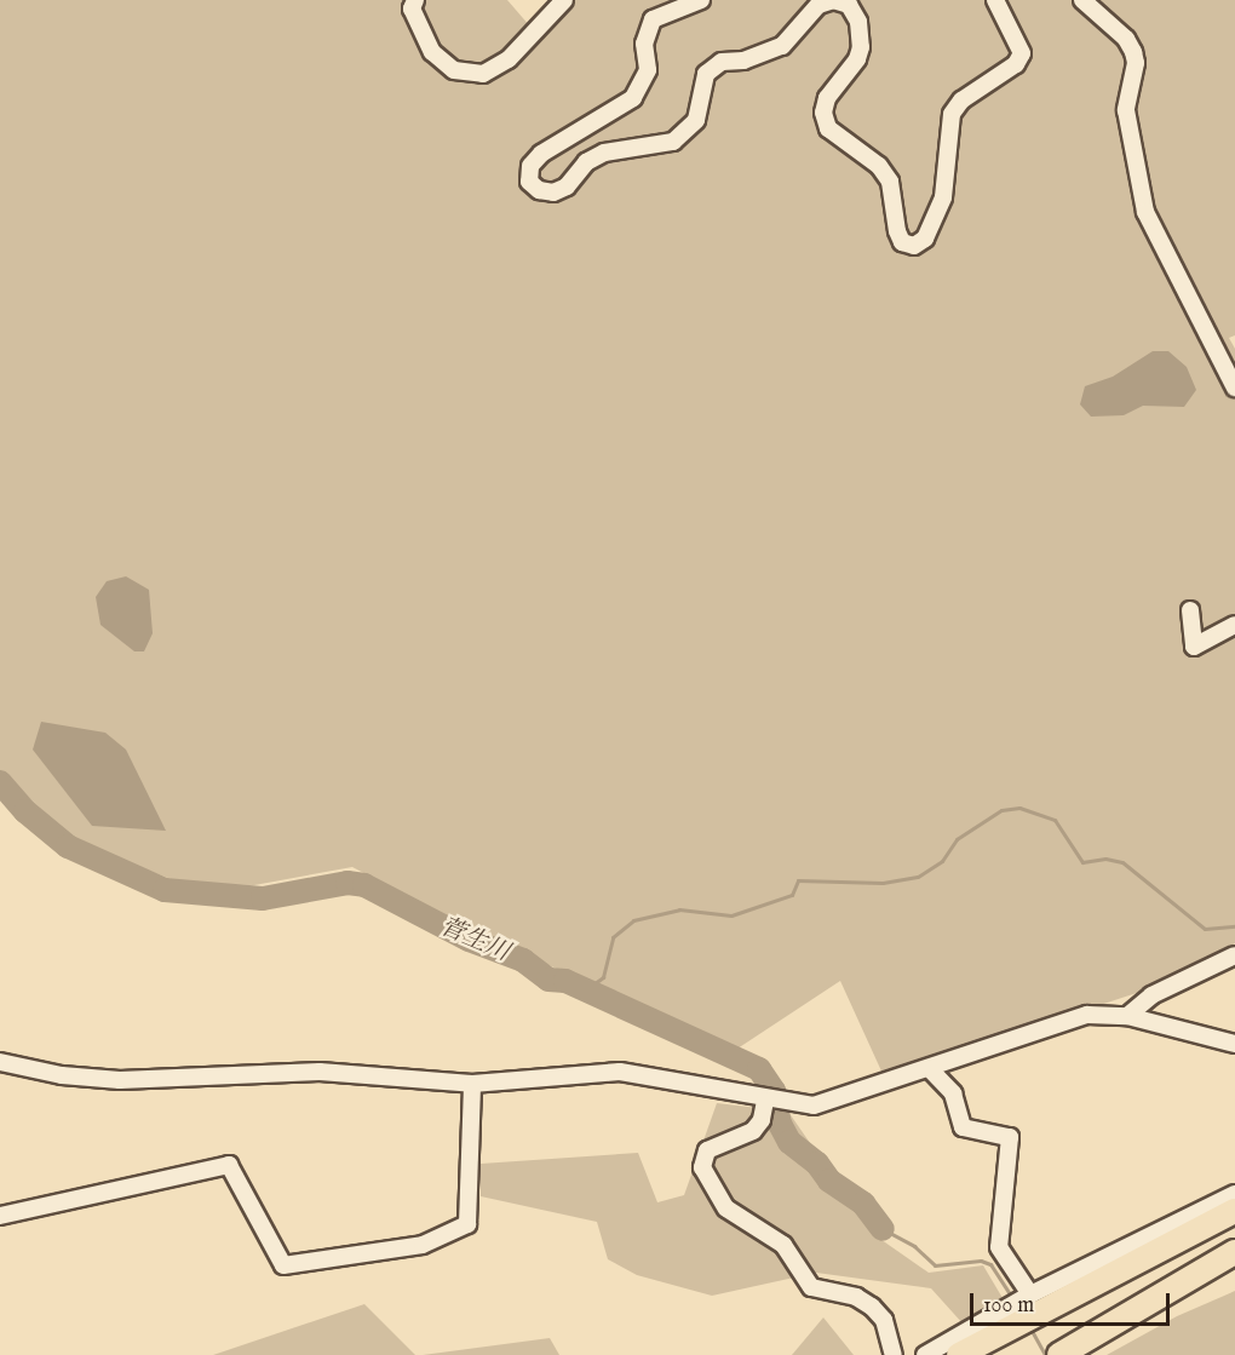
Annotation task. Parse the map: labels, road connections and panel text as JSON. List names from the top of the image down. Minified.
{"water":["菅生川"],"scale_bar":"100 m"}
